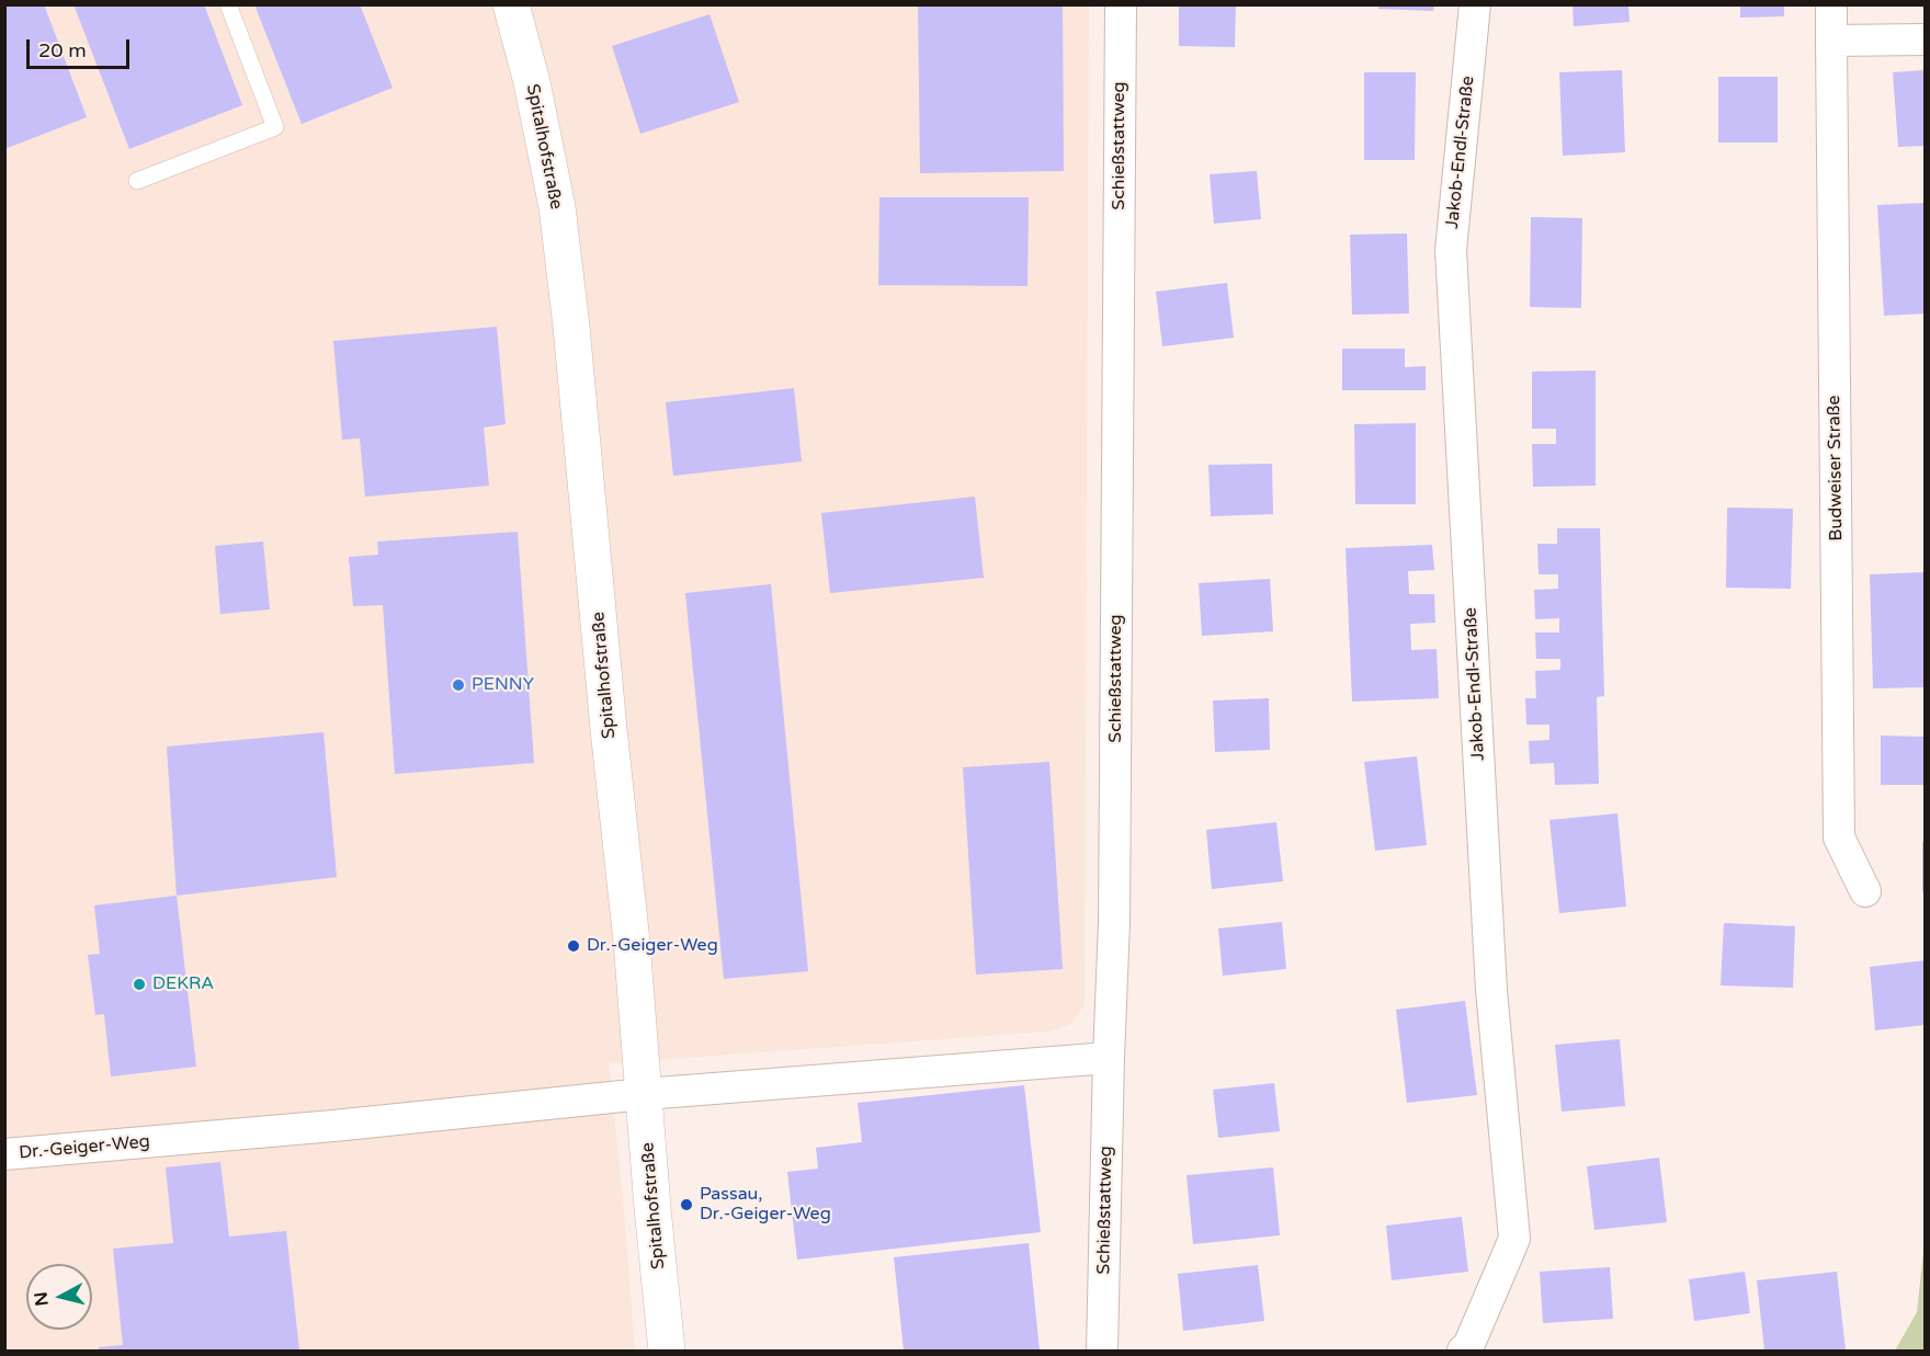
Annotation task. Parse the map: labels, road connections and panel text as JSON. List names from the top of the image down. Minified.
{"streets":{"street":["Schießstattweg","Spitalhofstraße","Jakob-Endl-Straße","Budweiser Straße","Dr.-Geiger-Weg"]},"crossings":[["Schießstattweg","Dr.-Geiger-Weg"],["Spitalhofstraße","Dr.-Geiger-Weg"]],"places":["PENNY","Dr.-Geiger-Weg","DEKRA","Passau, Dr.-Geiger-Weg"],"scale_bar":"20 m","north":"left"}
